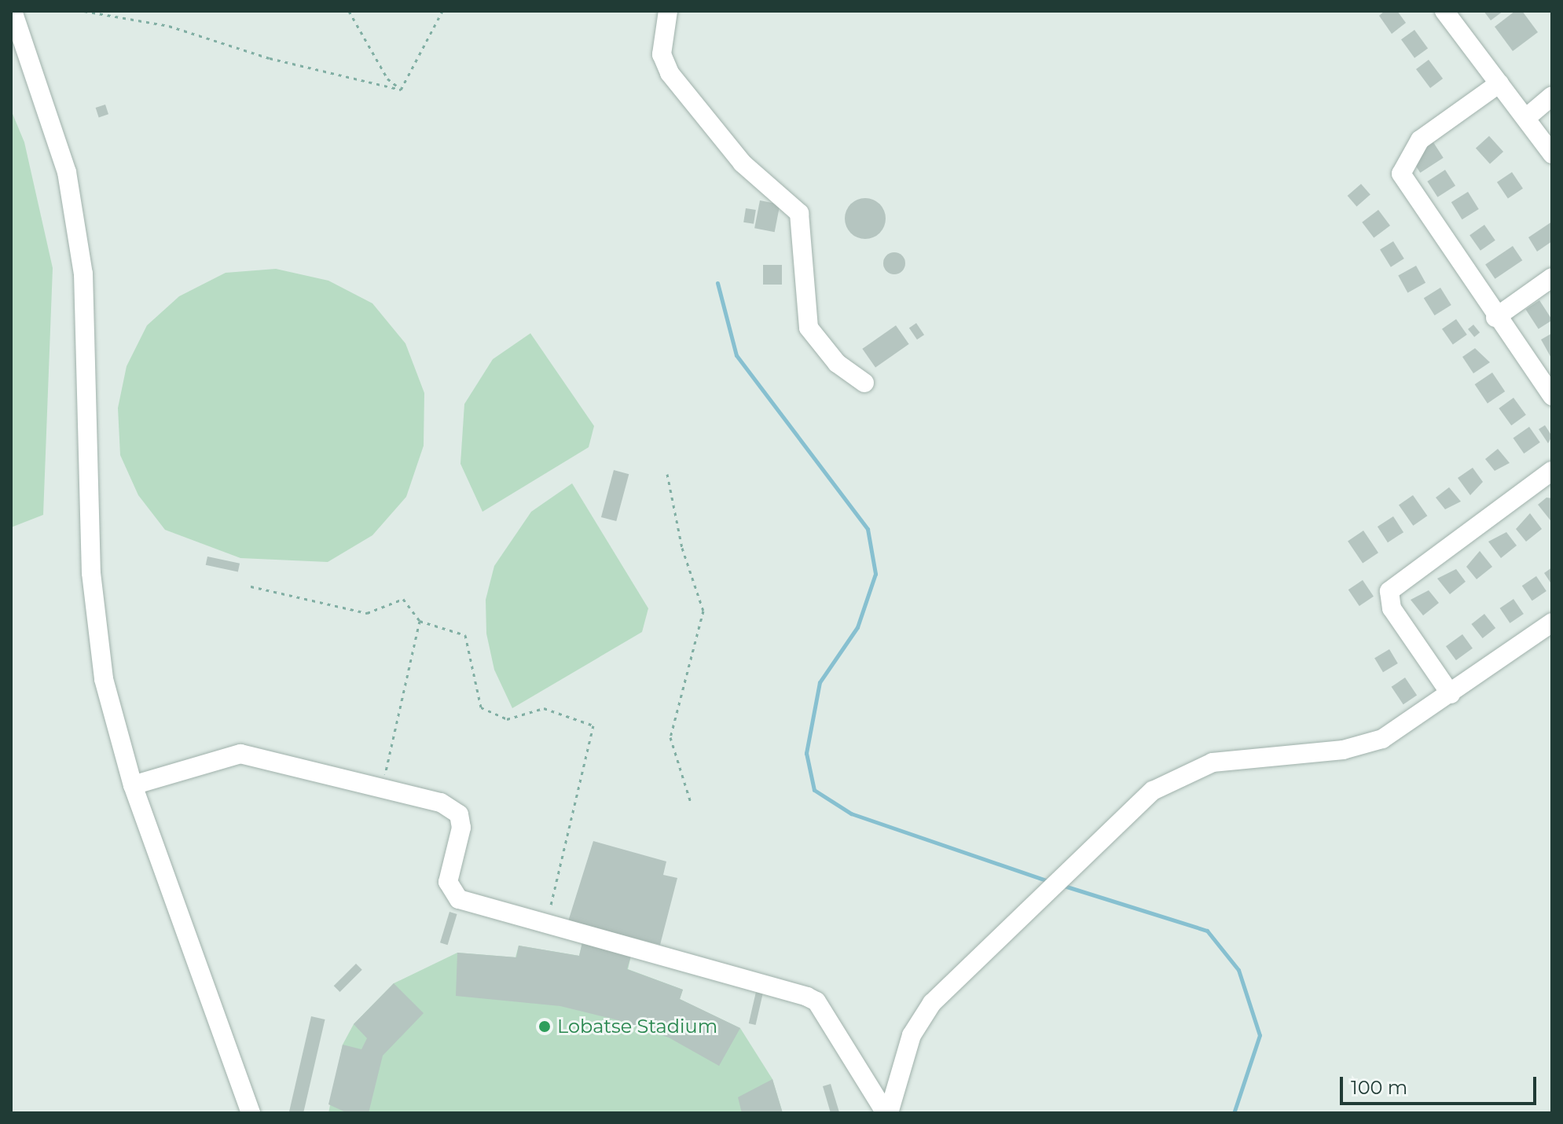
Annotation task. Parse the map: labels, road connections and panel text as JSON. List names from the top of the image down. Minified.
{"places":["Lobatse Stadium"],"scale_bar":"100 m"}
